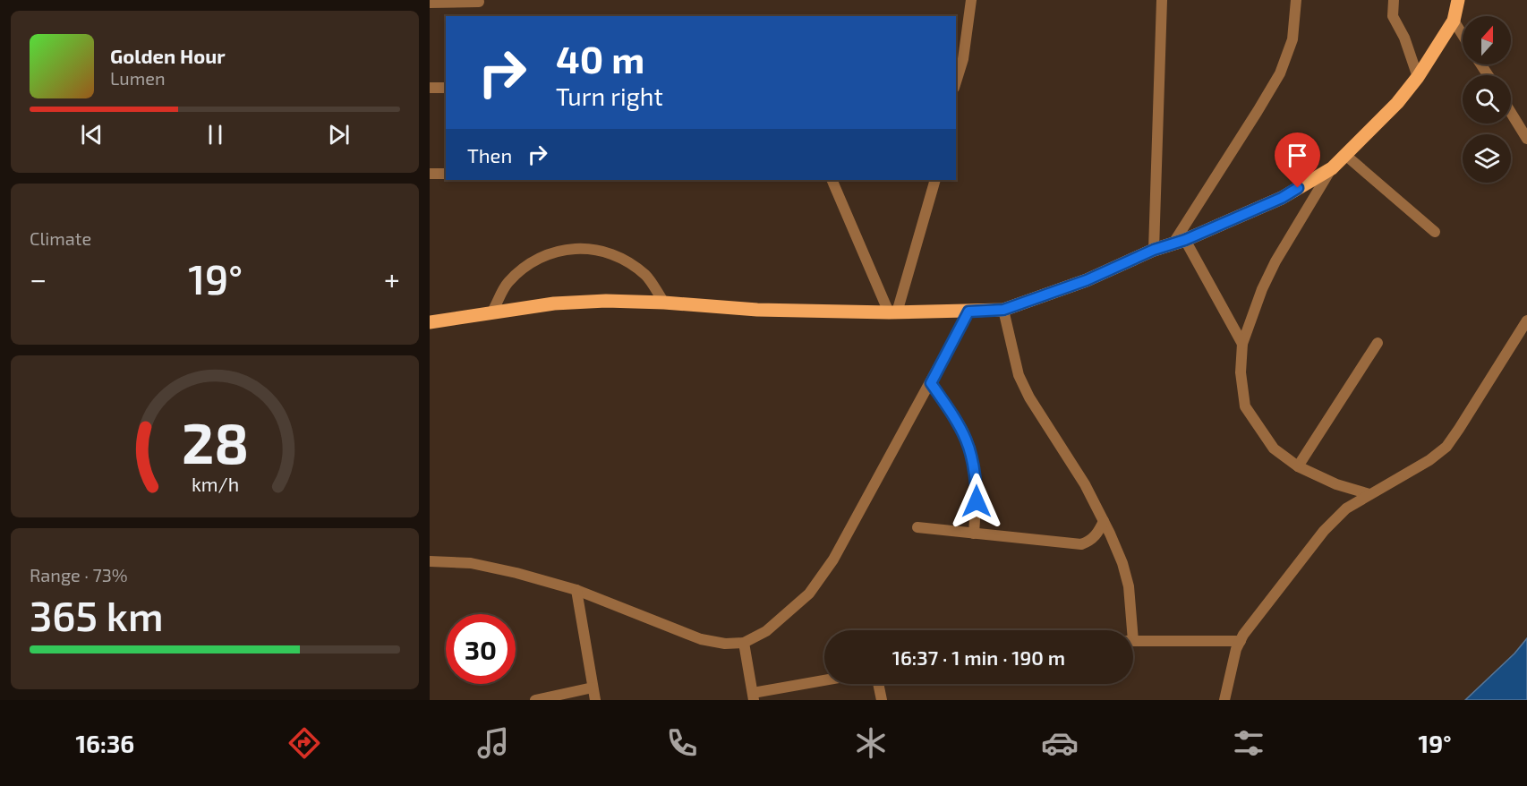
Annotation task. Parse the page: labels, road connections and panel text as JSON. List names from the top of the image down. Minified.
{"north":"top","page":{"turn":["40 m","Turn right"],"song":["Golden Hour","Lumen"],"then":"Then","tile":["Climate",["Range · 73%","365 km"]],"heat":["−","19°","+"],"limit":"30","trip":"16:37 · 1 min · 190 m","tabs":["16:36","19°"],"gauge":["28","km/h"]}}
